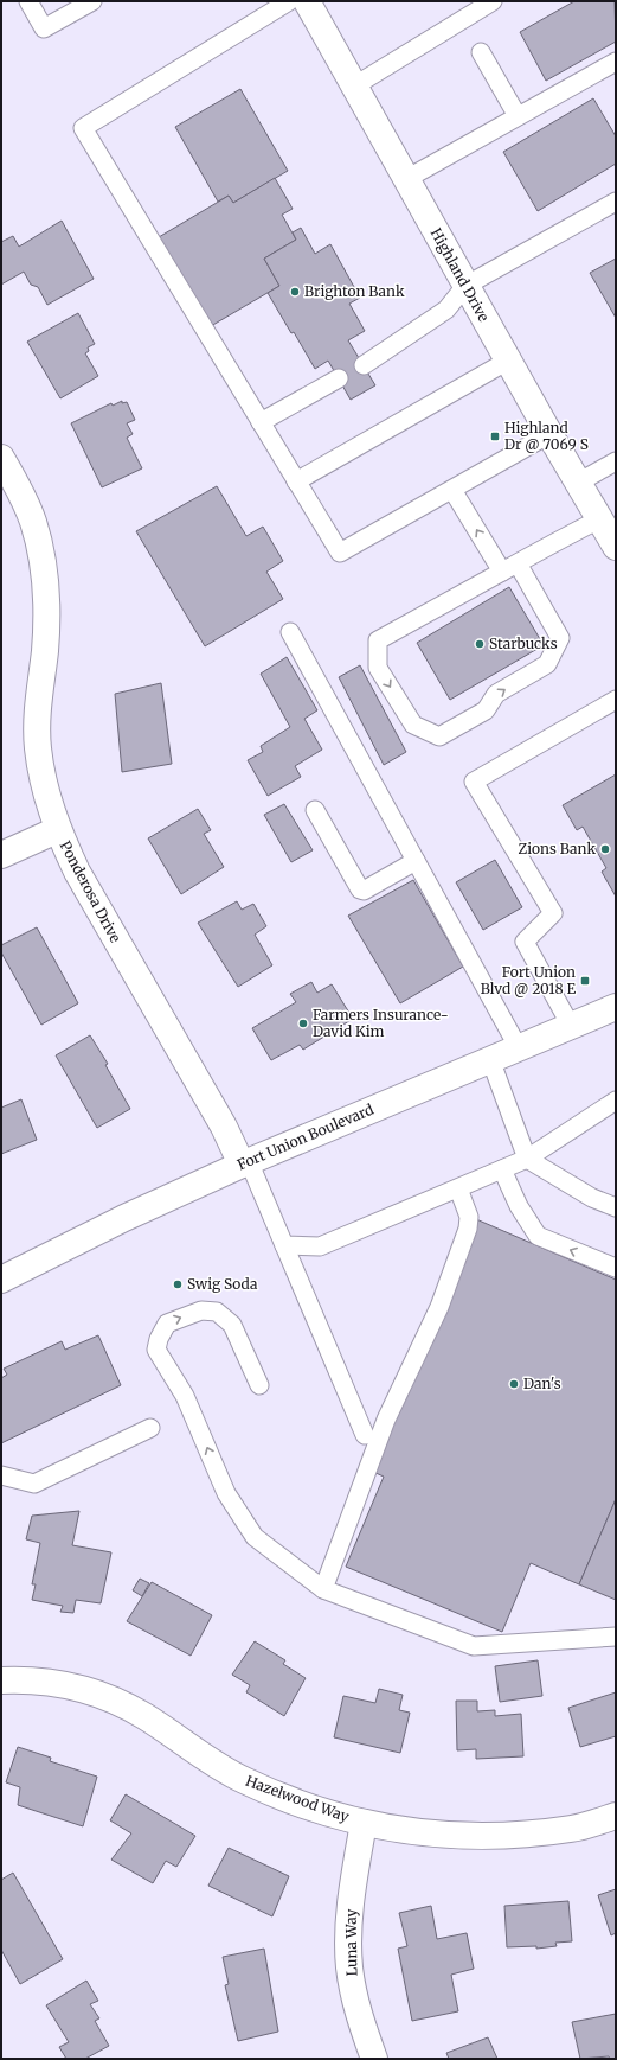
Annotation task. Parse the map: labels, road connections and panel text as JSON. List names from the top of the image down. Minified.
{"streets":{"street":["Highland Drive","Ponderosa Drive","Fort Union Boulevard","Hazelwood Way","Luna Way"]},"crossings":[["Ponderosa Drive","Fort Union Boulevard"],["Hazelwood Way","Luna Way"]],"places":{"other":["Brighton Bank","Starbucks","Zions Bank","Farmers Insurance- David Kim","Swig Soda","Dan's"],"transit":["Highland Dr @ 7069 S","Fort Union Blvd @ 2018 E"]}}
